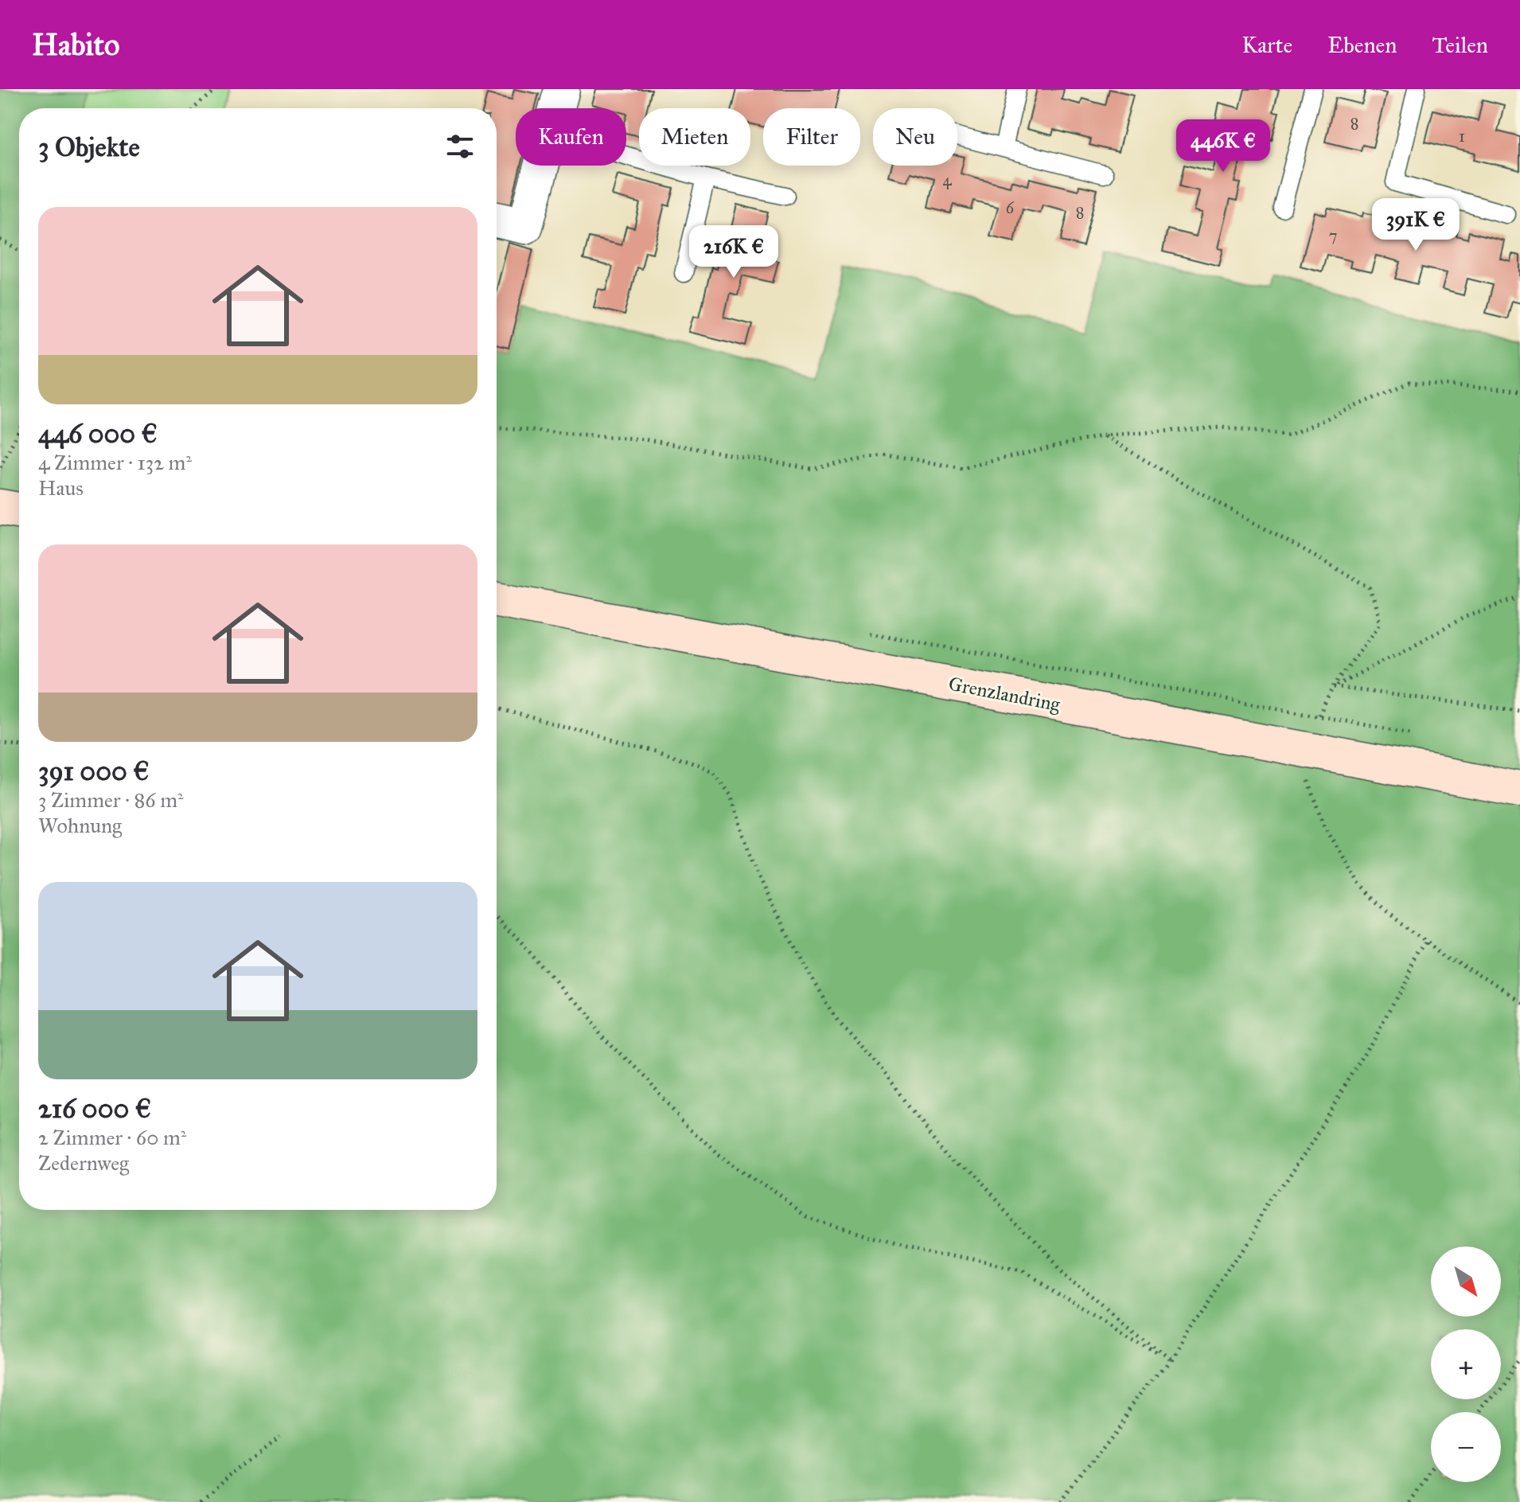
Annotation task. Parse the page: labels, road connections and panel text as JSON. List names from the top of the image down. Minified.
{"streets":{"main road":["Grenzlandring"]},"house_numbers":["8","1","4","6","8","7"],"north":"bottom right","page":{"header":"Habito","nav":["Karte","Ebenen","Teilen"],"chip":["Kaufen","Mieten","Filter","Neu"],"heading":"3 Objekte","price":["446K €","391K €","216K €"],"list":[{"name":"446 000 €","note":"4 Zimmer · 132 m² · Haus"},{"name":"391 000 €","note":"3 Zimmer · 86 m² · Wohnung"},{"name":"216 000 €","note":"2 Zimmer · 60 m² · Zedernweg"}],"map_buttons":["+","−"]}}
